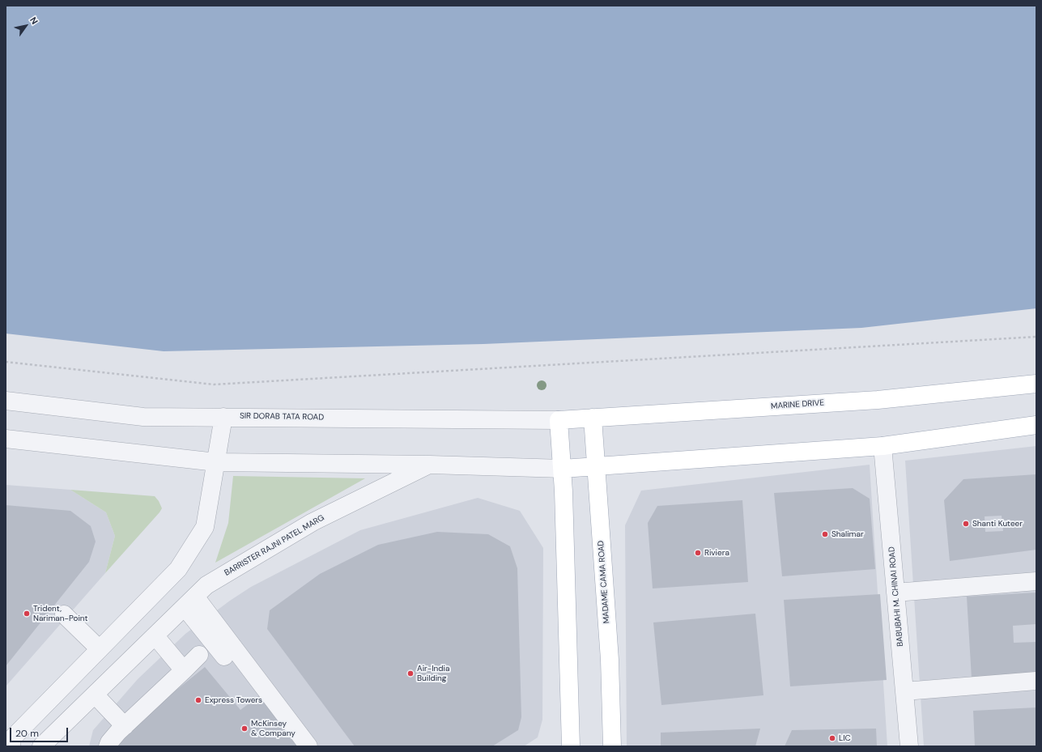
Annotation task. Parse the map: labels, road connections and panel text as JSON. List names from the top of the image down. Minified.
{"streets":{"main road":["MARINE DRIVE","MADAME CAMA ROAD"],"street":["SIR DORAB TATA ROAD","BARRISTER RAJNI PATEL MARG","BABUBAHI M. CHINAI ROAD"]},"crossings":[["MARINE DRIVE","SIR DORAB TATA ROAD"],["MARINE DRIVE","MADAME CAMA ROAD"]],"places":["Shanti Kuteer","Shalimar","Riviera","Trident, Nariman-Point","Air-India Building","Express Towers","McKinsey & Company","LIC"],"scale_bar":"20 m","north":"top right"}
